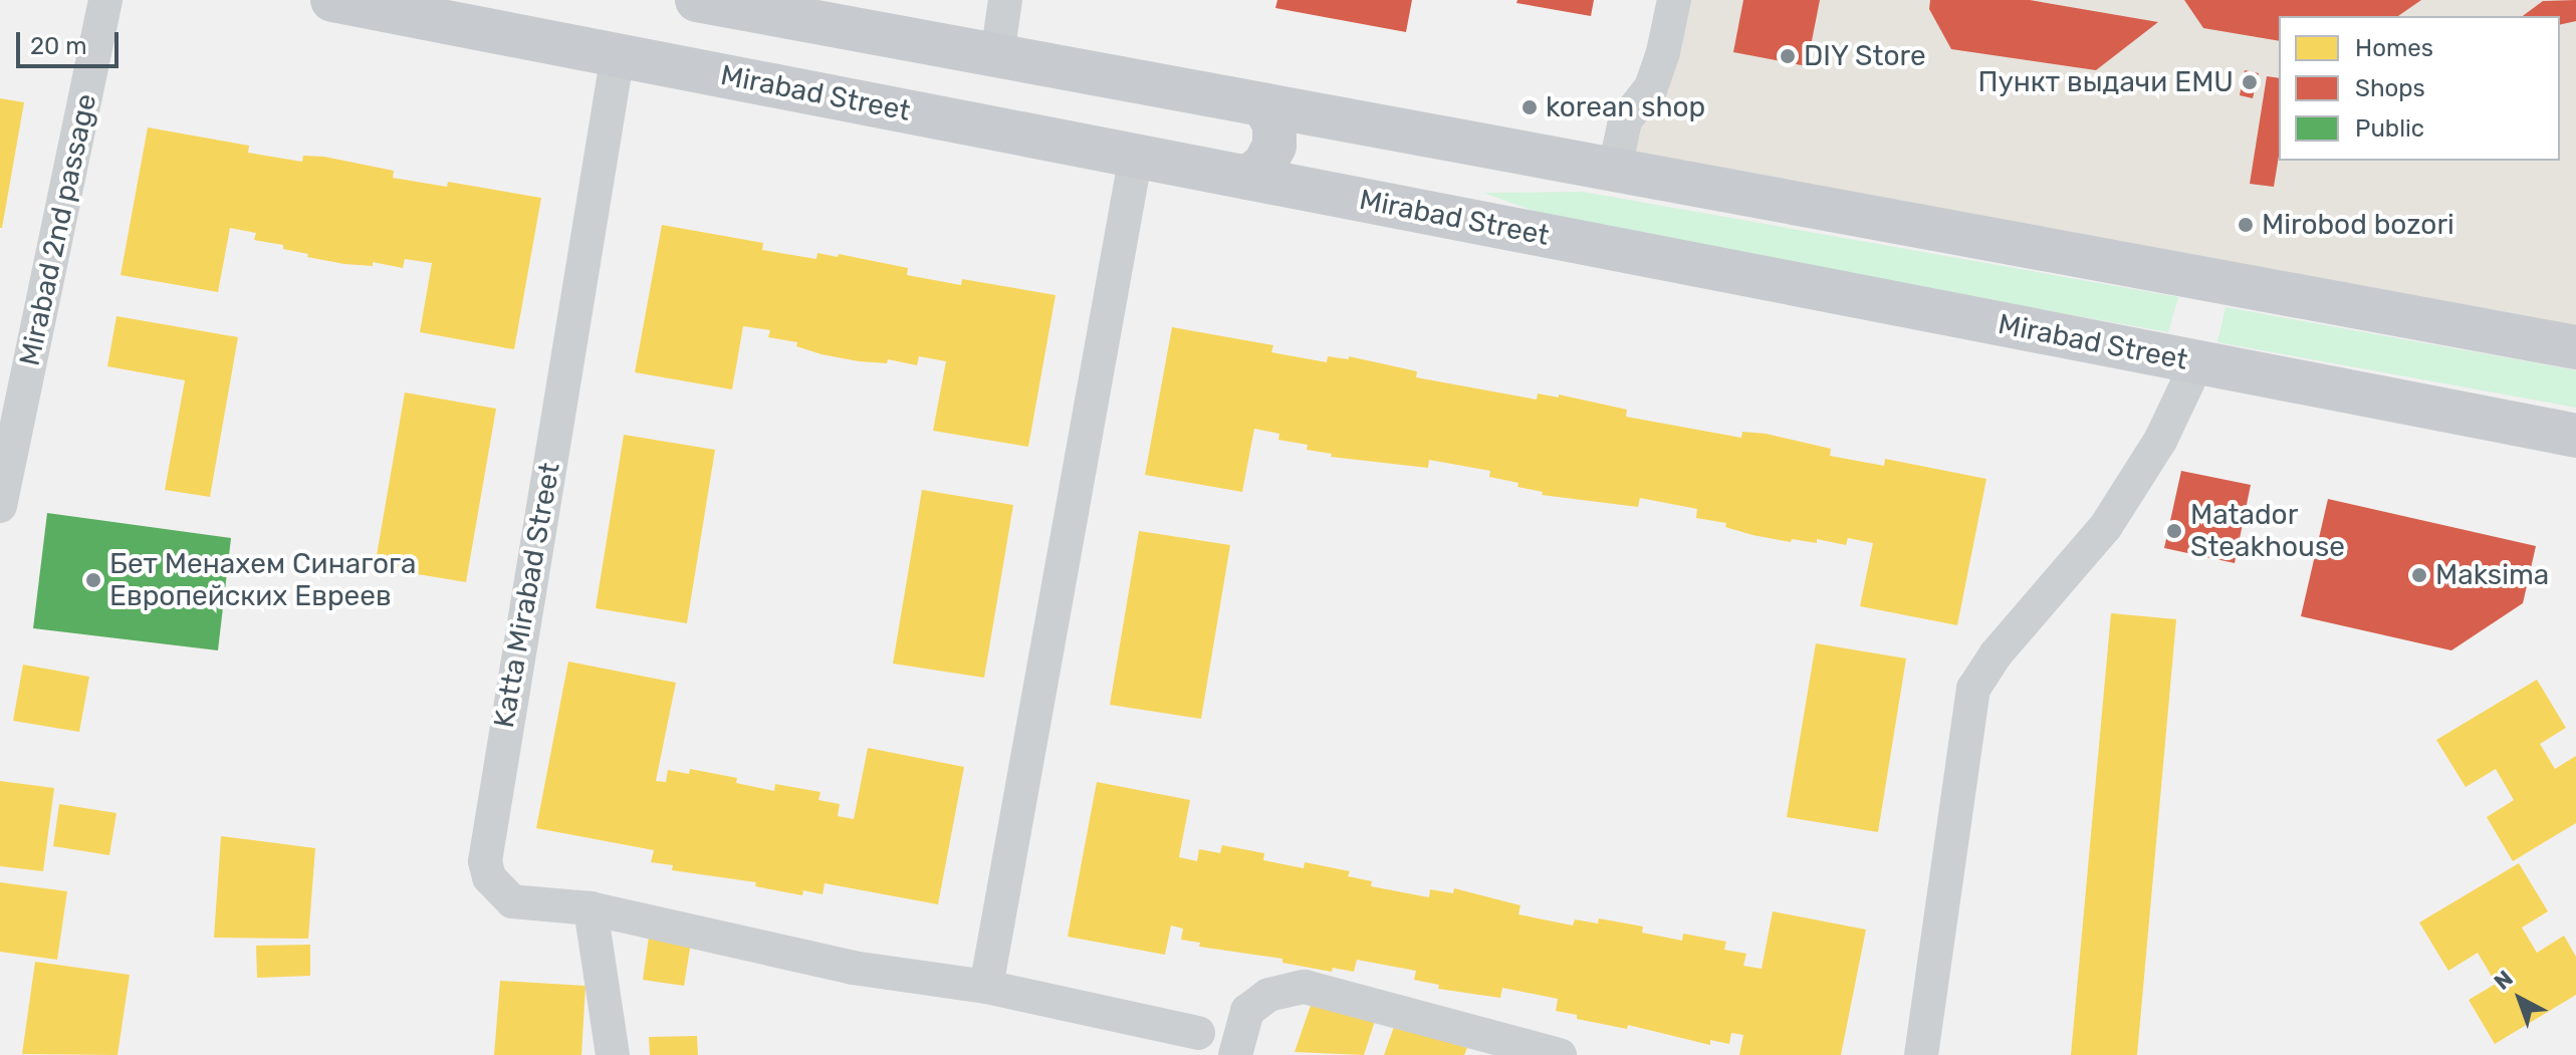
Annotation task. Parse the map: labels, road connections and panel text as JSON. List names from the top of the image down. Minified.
{"streets":{"main road":["Mirabad Street"],"street":["Mirabad 2nd passage","Katta Mirabad Street"]},"crossings":[["Mirabad Street","Katta Mirabad Street"]],"places":["DIY Store","Пункт выдачи EMU","korean shop","Mirobod bozori","Matador Steakhouse","Maksima","Бет Менахем Синагога Европейских Евреев"],"legend":["Homes","Shops","Public"],"scale_bar":"20 m","north":"top left"}
